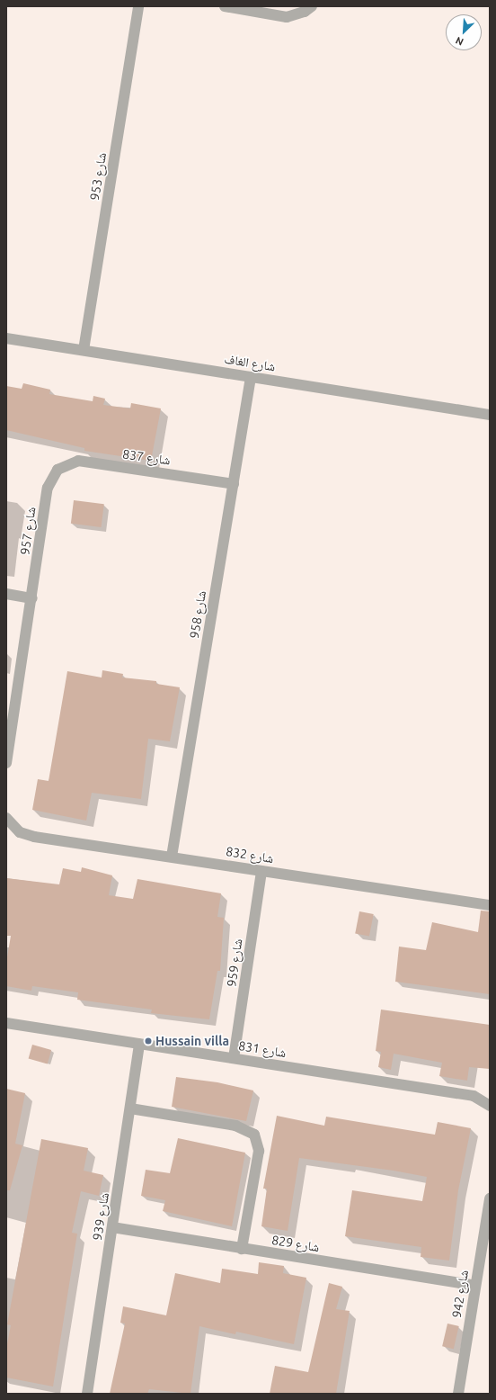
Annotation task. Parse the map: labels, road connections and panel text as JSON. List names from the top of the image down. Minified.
{"streets":{"street":["شارع 953","شارع الغاف","شارع 837","شارع 957","شارع 958","شارع 832","شارع 959","شارع 831","شارع 939","شارع 829","شارع 942"]},"crossings":[["شارع 953","شارع الغاف"],["شارع الغاف","شارع 958"],["شارع 837","شارع 957"],["شارع 837","شارع 958"],["شارع 958","شارع 832"],["شارع 832","شارع 959"],["شارع 959","شارع 831"],["شارع 831","شارع 939"],["شارع 939","شارع 829"],["شارع 829","شارع 942"]],"places":["Hussain villa"],"north":"bottom left"}
